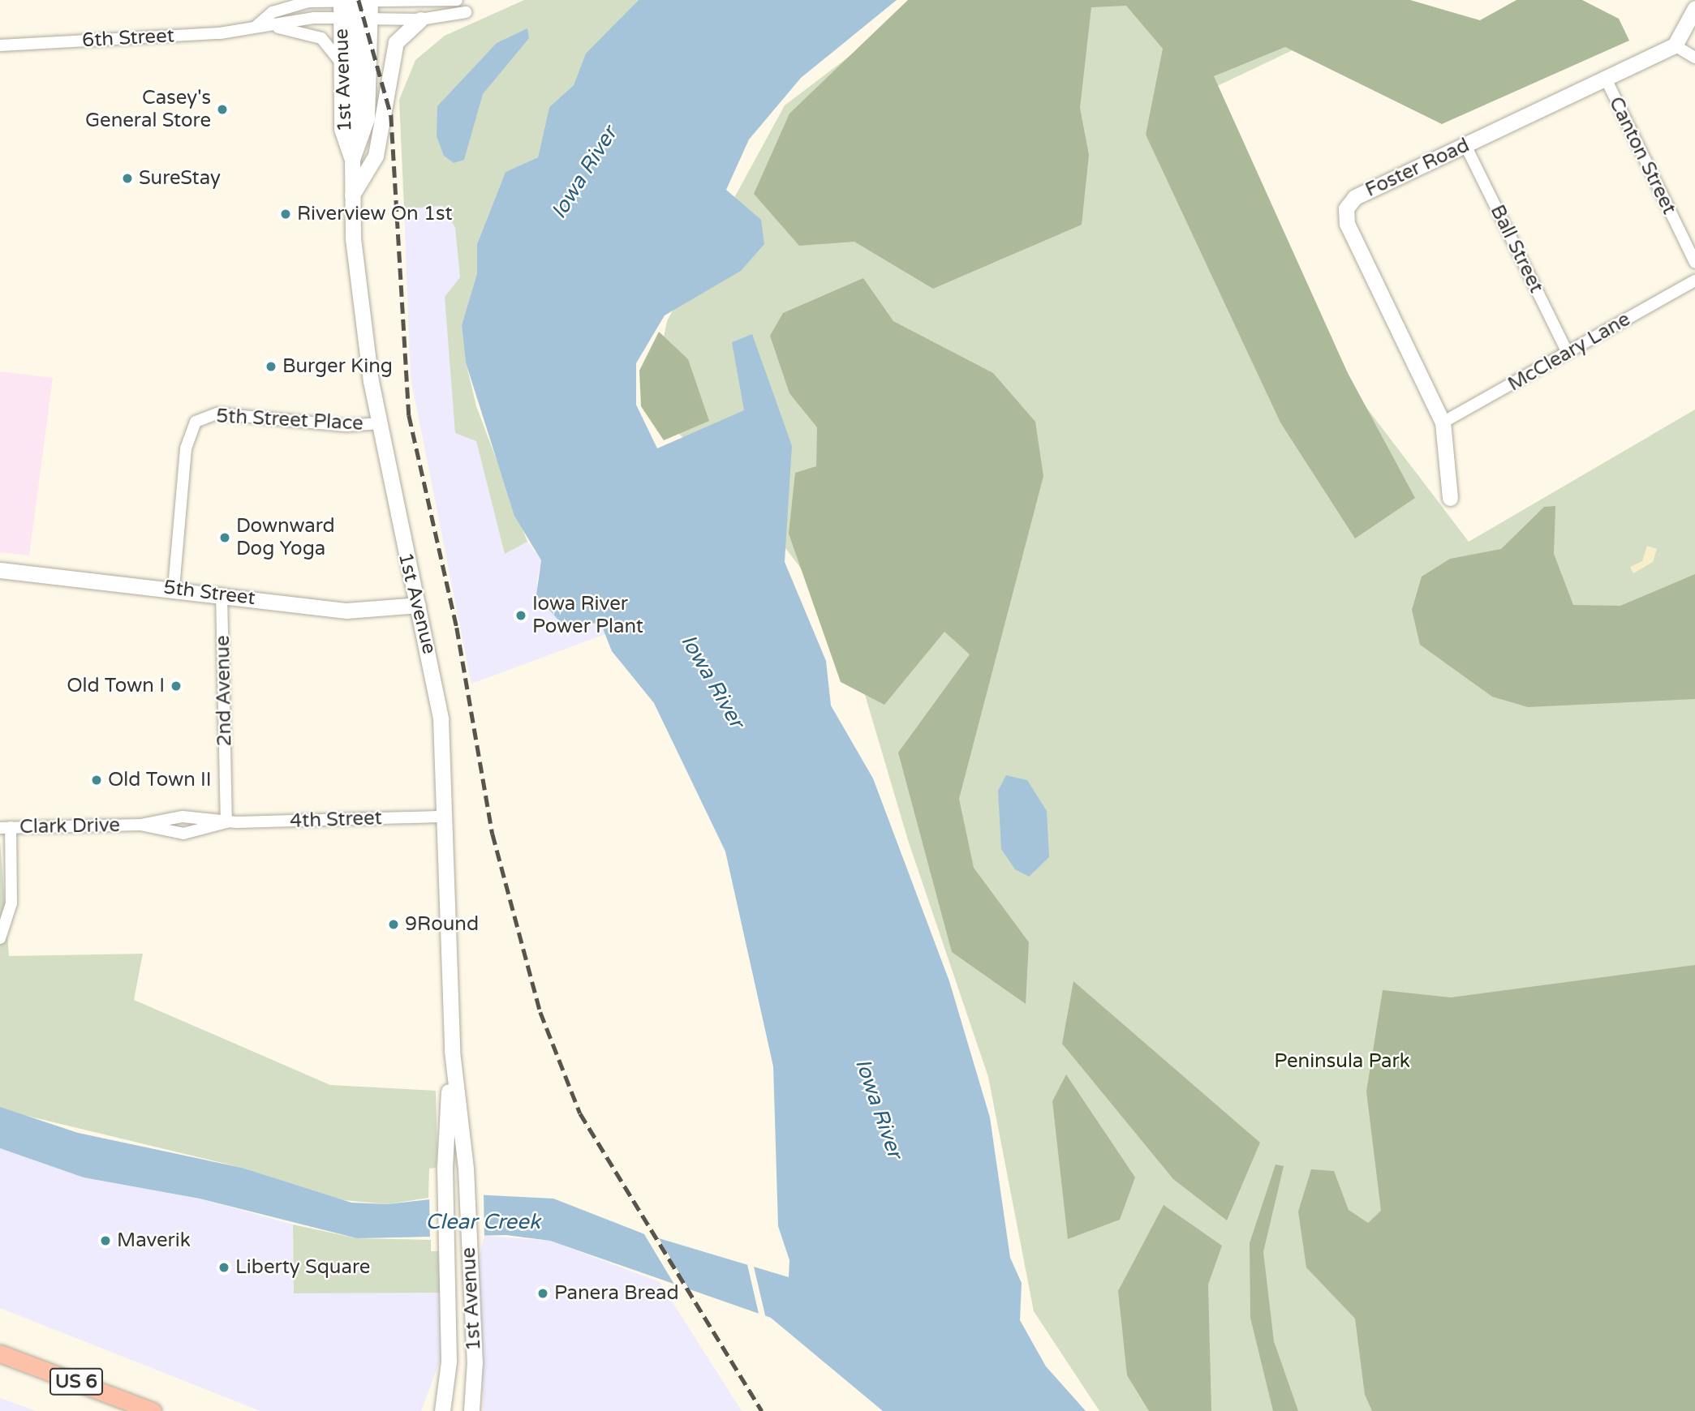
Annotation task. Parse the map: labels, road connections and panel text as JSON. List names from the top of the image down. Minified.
{"streets":{"main road":["1st Avenue","Foster Road","5th Street","US 6"],"street":["6th Street","Canton Street","Ball Street","McCleary Lane","5th Street Place","2nd Avenue","4th Street","Clark Drive"]},"crossings":[["6th Street","1st Avenue"],["1st Avenue","5th Street Place"],["1st Avenue","5th Street"],["1st Avenue","4th Street"],["Canton Street","Foster Road"],["Foster Road","Ball Street"],["Foster Road","McCleary Lane"],["Ball Street","McCleary Lane"],["5th Street Place","5th Street"],["5th Street","2nd Avenue"],["2nd Avenue","4th Street"],["2nd Avenue","Clark Drive"],["4th Street","Clark Drive"]],"water":["Iowa River","Clear Creek"],"parks":["Peninsula Park"],"places":["Casey's General Store","SureStay","Riverview On 1st","Burger King","Downward Dog Yoga","Iowa River Power Plant","Old Town I","Old Town II","9Round","Maverik","Liberty Square","Panera Bread"]}
